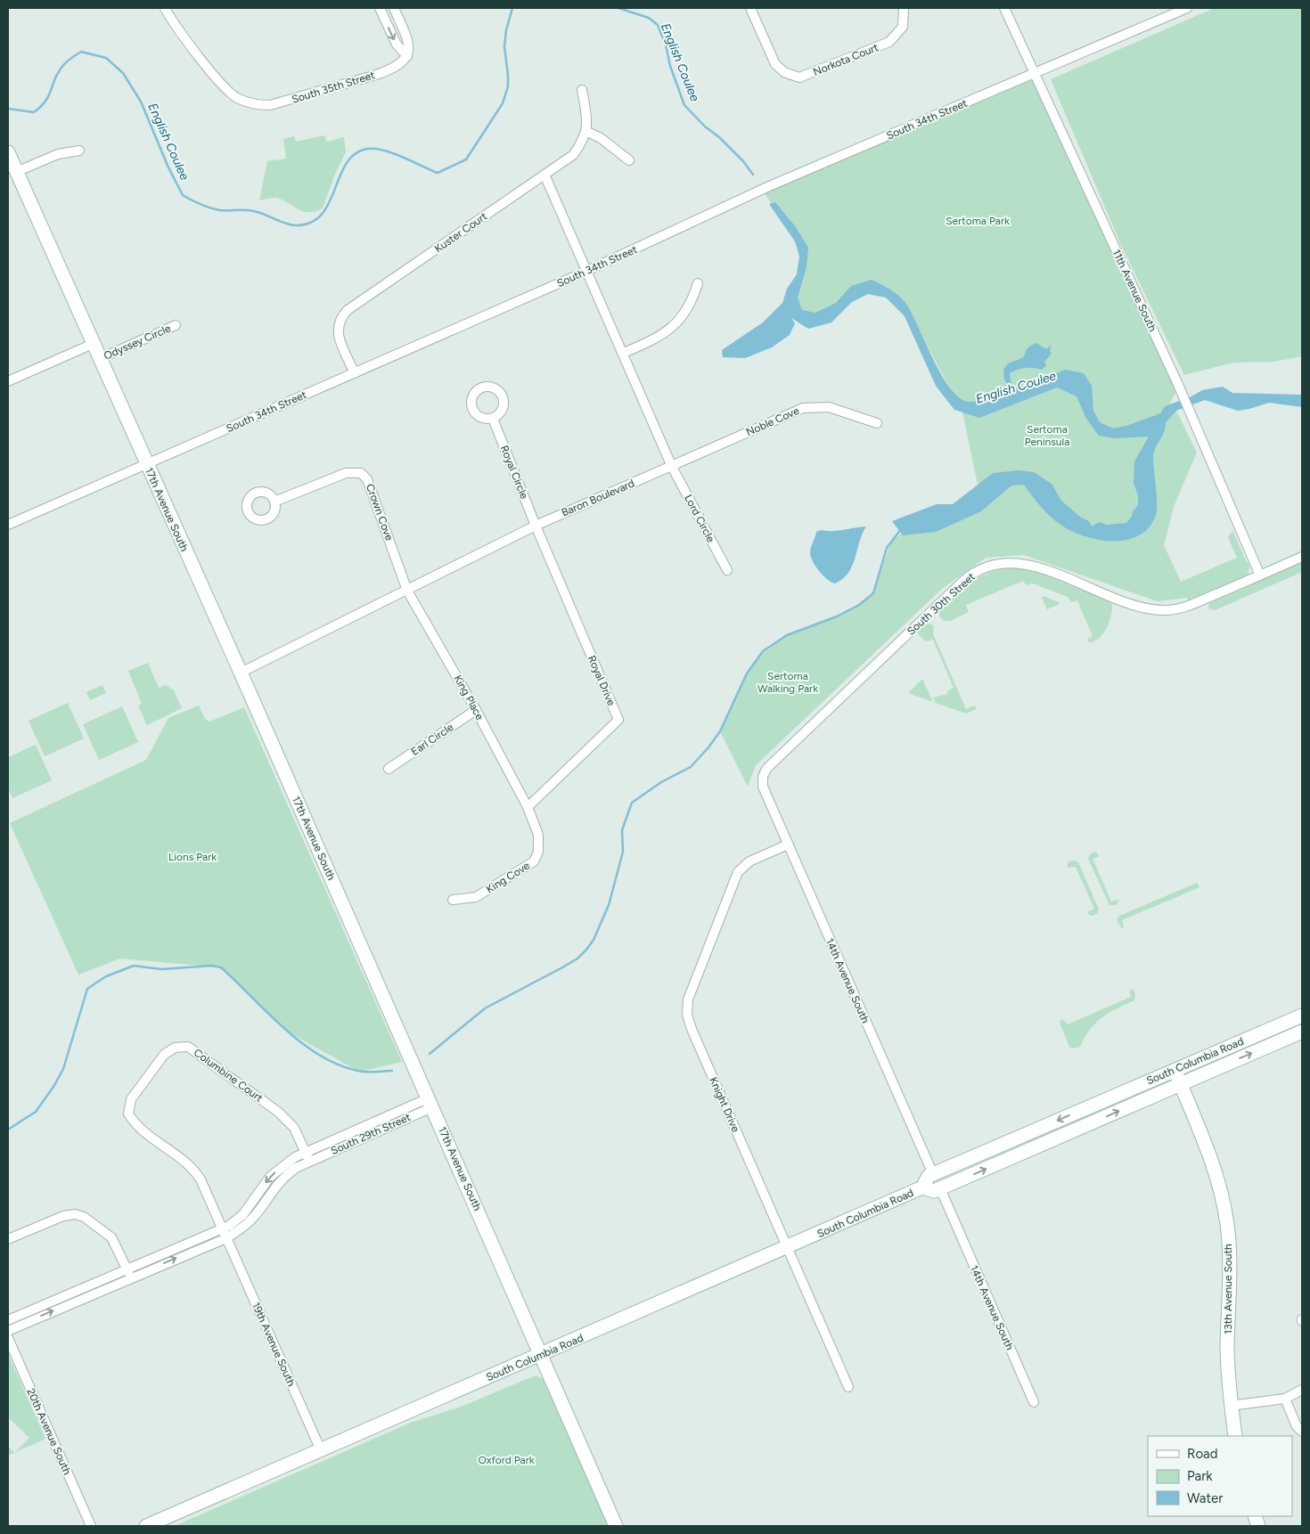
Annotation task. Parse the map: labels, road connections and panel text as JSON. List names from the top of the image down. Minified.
{"streets":{"street":["Norkota Court","South 35th Street","South 34th Street","Kuster Court","11th Avenue South","Odyssey Circle","Noble Cove","Royal Circle","Baron Boulevard","17th Avenue South","Crown Cove","Lord Circle","South 30th Street","Royal Drive","King Place","Earl Circle","King Cove","14th Avenue South","South Columbia Road","Columbine Court","Knight Drive","South 29th Street","13th Avenue South","19th Avenue South","20th Avenue South"]},"crossings":[["South 34th Street","Kuster Court"],["South 34th Street","11th Avenue South"],["South 34th Street","17th Avenue South"],["11th Avenue South","South 30th Street"],["Odyssey Circle","17th Avenue South"],["Noble Cove","Baron Boulevard"],["Noble Cove","Lord Circle"],["Royal Circle","Baron Boulevard"],["Royal Circle","Royal Drive"],["Baron Boulevard","17th Avenue South"],["Baron Boulevard","Crown Cove"],["Baron Boulevard","Lord Circle"],["Baron Boulevard","Royal Drive"],["Baron Boulevard","King Place"],["17th Avenue South","South Columbia Road"],["17th Avenue South","South 29th Street"],["Crown Cove","King Place"],["South 30th Street","14th Avenue South"],["Royal Drive","King Place"],["Royal Drive","King Cove"],["King Place","Earl Circle"],["King Place","King Cove"],["14th Avenue South","South Columbia Road"],["14th Avenue South","Knight Drive"],["South Columbia Road","Knight Drive"],["South Columbia Road","13th Avenue South"],["South Columbia Road","19th Avenue South"],["Columbine Court","South 29th Street"],["South 29th Street","19th Avenue South"]],"water":["English Coulee"],"parks":["Sertoma Park","Sertoma Peninsula","Sertoma Walking Park","Lions Park","Oxford Park"],"legend":["Road","Park","Water"]}
